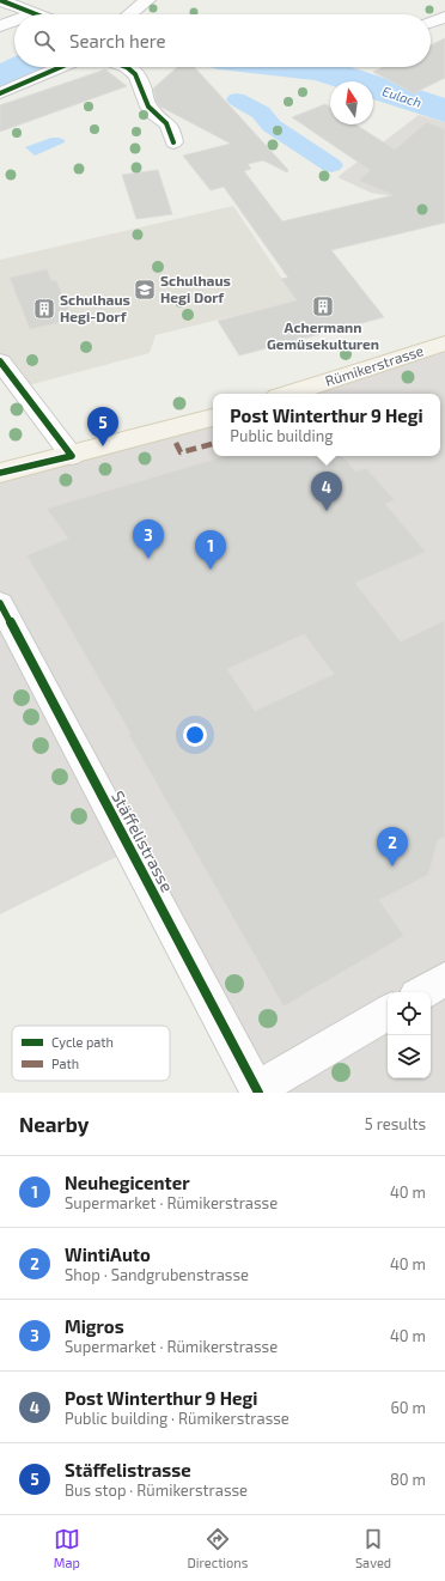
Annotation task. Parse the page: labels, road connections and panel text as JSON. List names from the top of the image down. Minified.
{"streets":{"main road":["Rümikerstrasse"],"street":["Stäffelistrasse"]},"water":["Eulach"],"places":{"school or university":["Schulhaus Hegi Dorf"],"building":["Achermann Gemüsekulturen","Schulhaus Hegi-Dorf"]},"legend":["Cycle path","Path"],"north":"top","page":{"search":"Search here","popup":["Post Winterthur 9 Hegi","Public building"],"pins":["5","4","3","1","2"],"heading":["Nearby","5 results"],"list":[{"mark":"1","name":"Neuhegicenter","note":"Supermarket · Rümikerstrasse","value":"40 m"},{"mark":"2","name":"WintiAuto","note":"Shop · Sandgrubenstrasse","value":"40 m"},{"mark":"3","name":"Migros","note":"Supermarket · Rümikerstrasse","value":"40 m"},{"mark":"4","name":"Post Winterthur 9 Hegi","note":"Public building · Rümikerstrasse","value":"60 m"},{"mark":"5","name":"Stäffelistrasse","note":"Bus stop · Rümikerstrasse","value":"80 m"}],"nav":["Map","Directions","Saved"]}}
